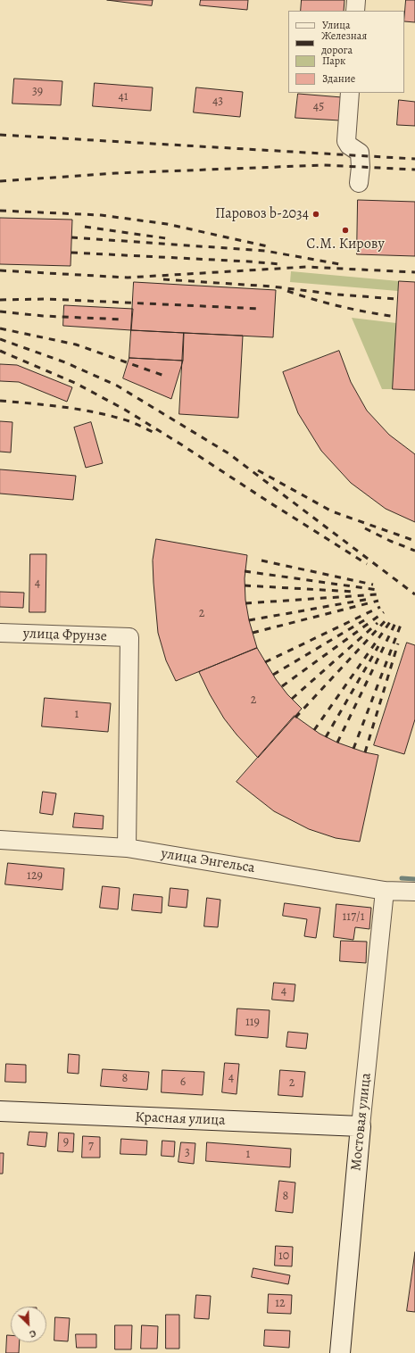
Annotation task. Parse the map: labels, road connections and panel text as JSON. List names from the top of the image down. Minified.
{"streets":{"street":["улица Фрунзе","улица Энгельса","Красная улица","Мостовая улица"]},"crossings":[["улица Фрунзе","улица Энгельса"],["улица Энгельса","Мостовая улица"],["Красная улица","Мостовая улица"]],"places":["Паровоз b-2034","С.М. Кирову"],"house_numbers":["39","41","43","45","4","2","2","1","129","117/1","4","119","4","8","6","2","9","7","3","1","8","10","12"],"legend":["Улица","Железная дорога","Парк","Здание"],"north":"bottom right"}
